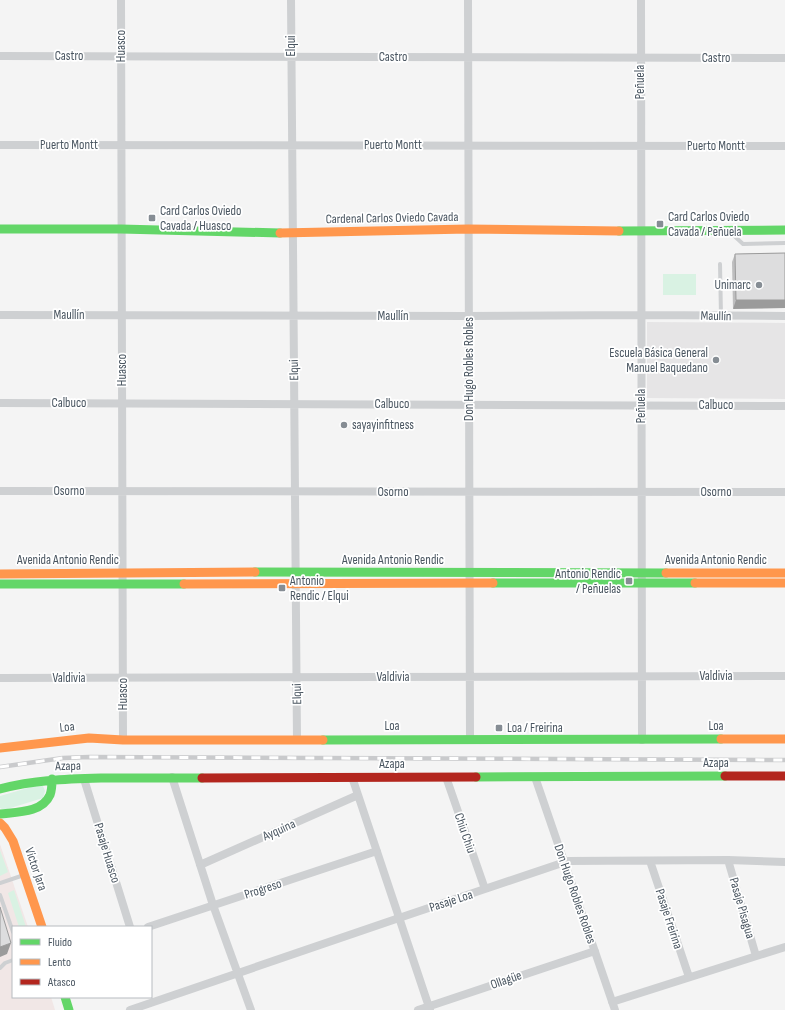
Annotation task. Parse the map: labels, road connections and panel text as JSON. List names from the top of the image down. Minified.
{"streets":{"street":["Huasco","Elqui","Castro","Peñuela","Puerto Montt","Cardenal Carlos Oviedo Cavada","Maullín","Don Hugo Robles Robles","Calbuco","Osorno","Avenida Antonio Rendic","Valdivia","Loa","Azapa","Ayquina","Chiu Chiu","Pasaje Huasco","Víctor Jara","Progreso","Pasaje Loa","Pasaje Pisagua","Pasaje Freirina","Ollagüe"]},"crossings":[["Huasco","Castro"],["Huasco","Puerto Montt"],["Huasco","Cardenal Carlos Oviedo Cavada"],["Huasco","Maullín"],["Huasco","Calbuco"],["Huasco","Osorno"],["Huasco","Avenida Antonio Rendic"],["Huasco","Valdivia"],["Huasco","Loa"],["Elqui","Castro"],["Elqui","Puerto Montt"],["Elqui","Cardenal Carlos Oviedo Cavada"],["Elqui","Maullín"],["Elqui","Calbuco"],["Elqui","Osorno"],["Elqui","Avenida Antonio Rendic"],["Elqui","Valdivia"],["Elqui","Loa"],["Castro","Peñuela"],["Castro","Don Hugo Robles Robles"],["Peñuela","Puerto Montt"],["Peñuela","Cardenal Carlos Oviedo Cavada"],["Peñuela","Maullín"],["Peñuela","Calbuco"],["Peñuela","Osorno"],["Peñuela","Avenida Antonio Rendic"],["Peñuela","Valdivia"],["Peñuela","Loa"],["Puerto Montt","Don Hugo Robles Robles"],["Cardenal Carlos Oviedo Cavada","Don Hugo Robles Robles"],["Maullín","Don Hugo Robles Robles"],["Don Hugo Robles Robles","Calbuco"],["Don Hugo Robles Robles","Osorno"],["Don Hugo Robles Robles","Avenida Antonio Rendic"],["Don Hugo Robles Robles","Valdivia"],["Don Hugo Robles Robles","Loa"],["Don Hugo Robles Robles","Azapa"],["Don Hugo Robles Robles","Pasaje Loa"],["Don Hugo Robles Robles","Ollagüe"],["Azapa","Chiu Chiu"],["Azapa","Pasaje Huasco"],["Chiu Chiu","Pasaje Loa"],["Pasaje Loa","Pasaje Pisagua"],["Pasaje Loa","Pasaje Freirina"]],"places":{"transit":["Card Carlos Oviedo Cavada / Huasco","Card Carlos Oviedo Cavada / Peñuela","Antonio Rendic / Peñuelas","Antonio Rendic / Elqui","Loa / Freirina"],"other":["Unimarc","Escuela Básica General Manuel Baquedano","sayayinfitness"]},"legend":["Fluido","Lento","Atasco"]}
